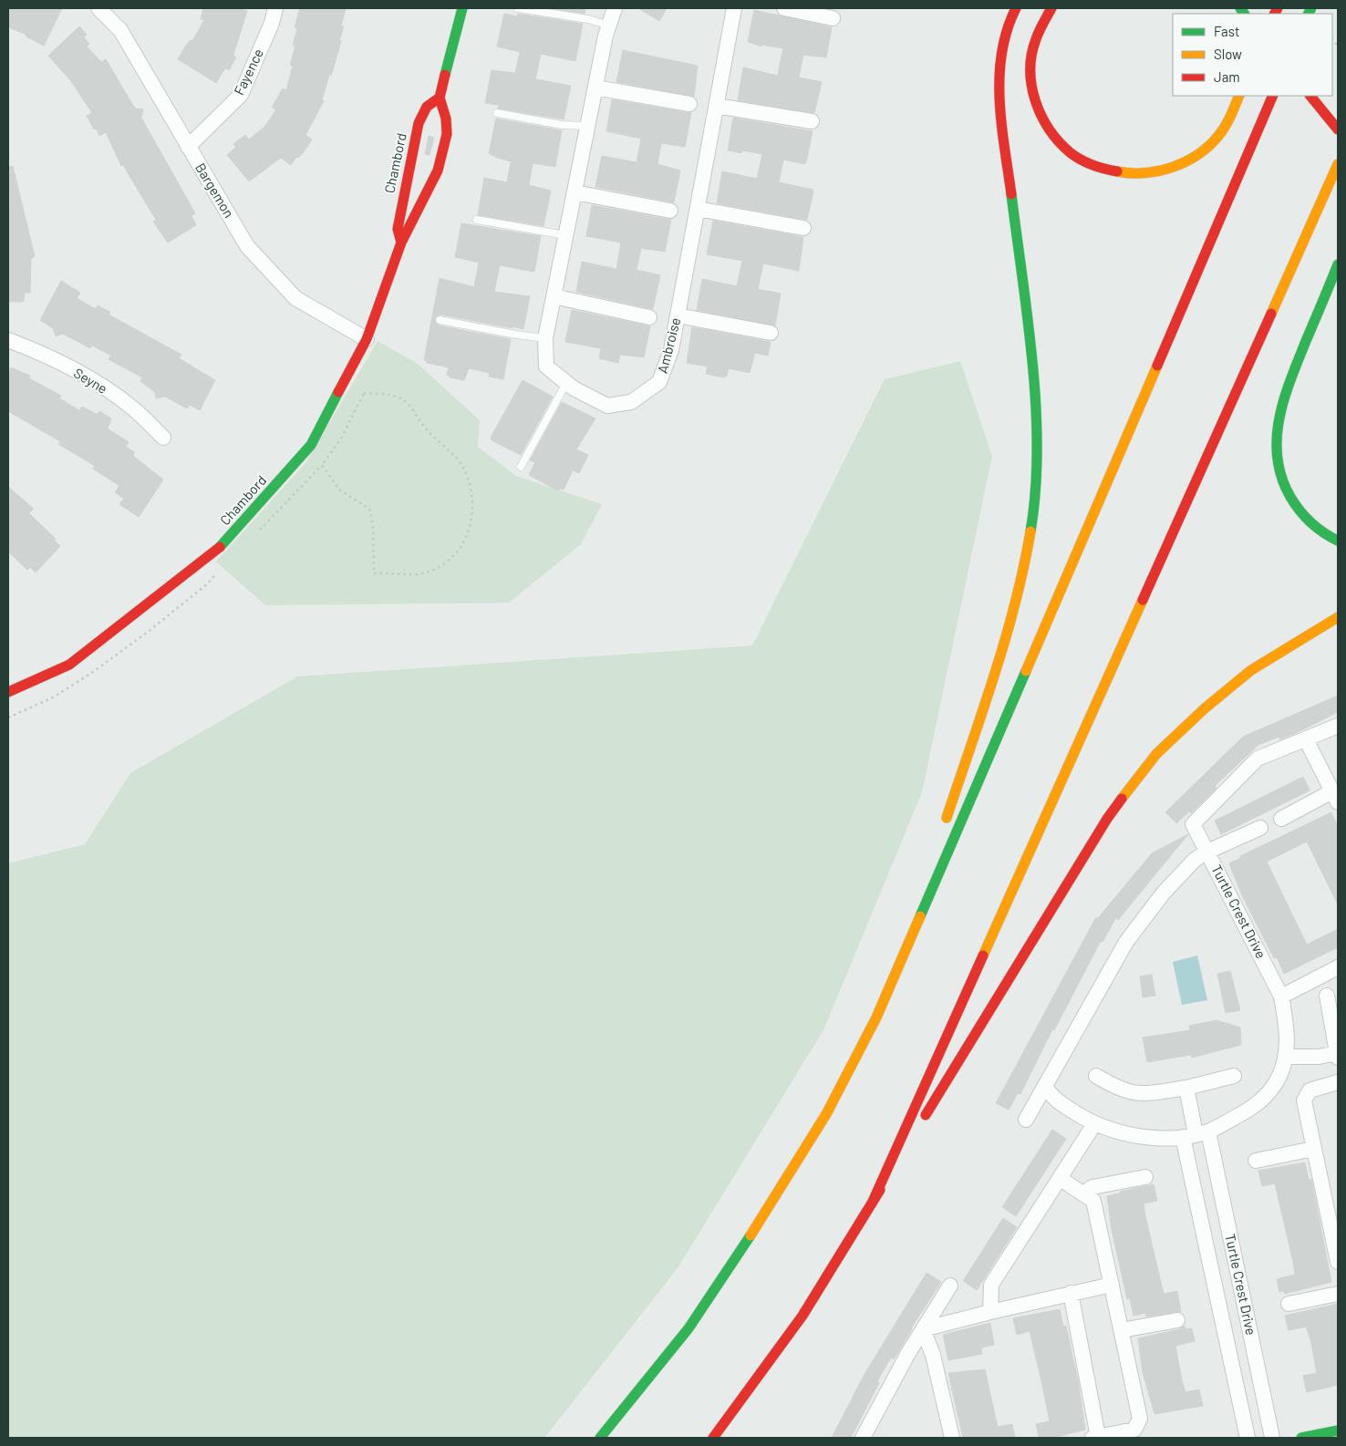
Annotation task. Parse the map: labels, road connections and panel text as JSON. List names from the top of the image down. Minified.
{"streets":{"main road":["Chambord"],"street":["Fayence","Bargemon","Ambroise","Seyne","Turtle Crest Drive"]},"crossings":[["Fayence","Bargemon"],["Chambord","Bargemon"]],"legend":["Fast","Slow","Jam"]}
